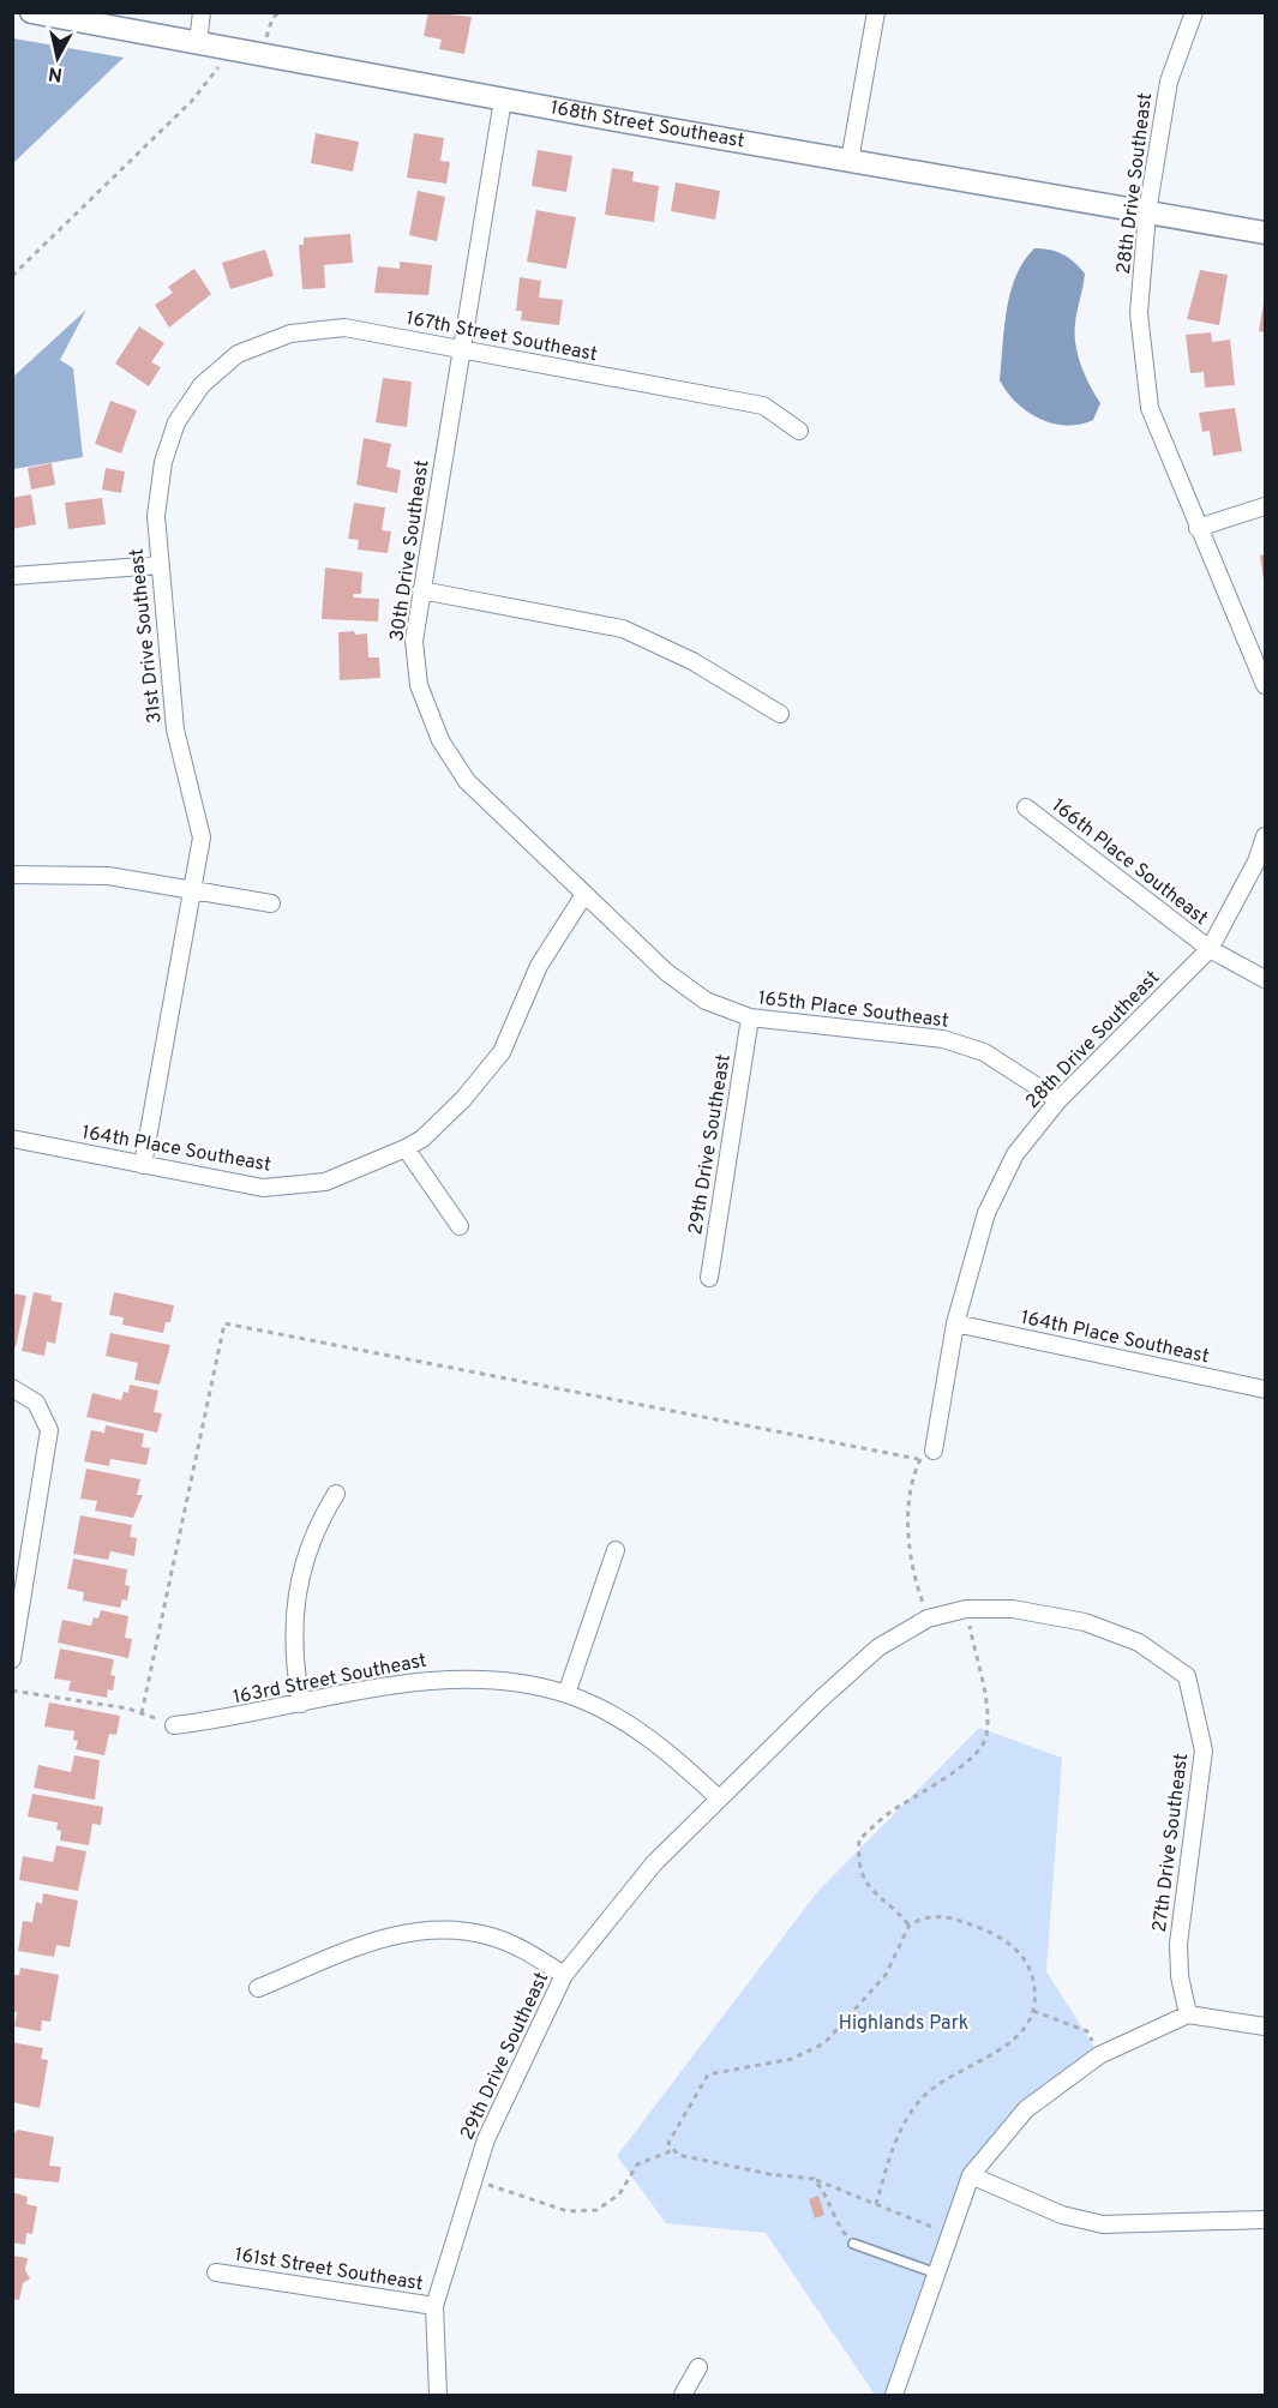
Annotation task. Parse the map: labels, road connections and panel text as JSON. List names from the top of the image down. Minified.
{"streets":{"street":["168th Street Southeast","28th Drive Southeast","167th Street Southeast","30th Drive Southeast","31st Drive Southeast","166th Place Southeast","165th Place Southeast","29th Drive Southeast","164th Place Southeast","163rd Street Southeast","27th Drive Southeast","161st Street Southeast"]},"crossings":[["168th Street Southeast","28th Drive Southeast"],["168th Street Southeast","30th Drive Southeast"],["28th Drive Southeast","166th Place Southeast"],["28th Drive Southeast","165th Place Southeast"],["28th Drive Southeast","164th Place Southeast"],["167th Street Southeast","30th Drive Southeast"],["167th Street Southeast","31st Drive Southeast"],["30th Drive Southeast","165th Place Southeast"],["31st Drive Southeast","164th Place Southeast"],["165th Place Southeast","29th Drive Southeast"],["29th Drive Southeast","163rd Street Southeast"],["29th Drive Southeast","27th Drive Southeast"],["29th Drive Southeast","161st Street Southeast"]],"parks":["Highlands Park"],"north":"bottom"}
